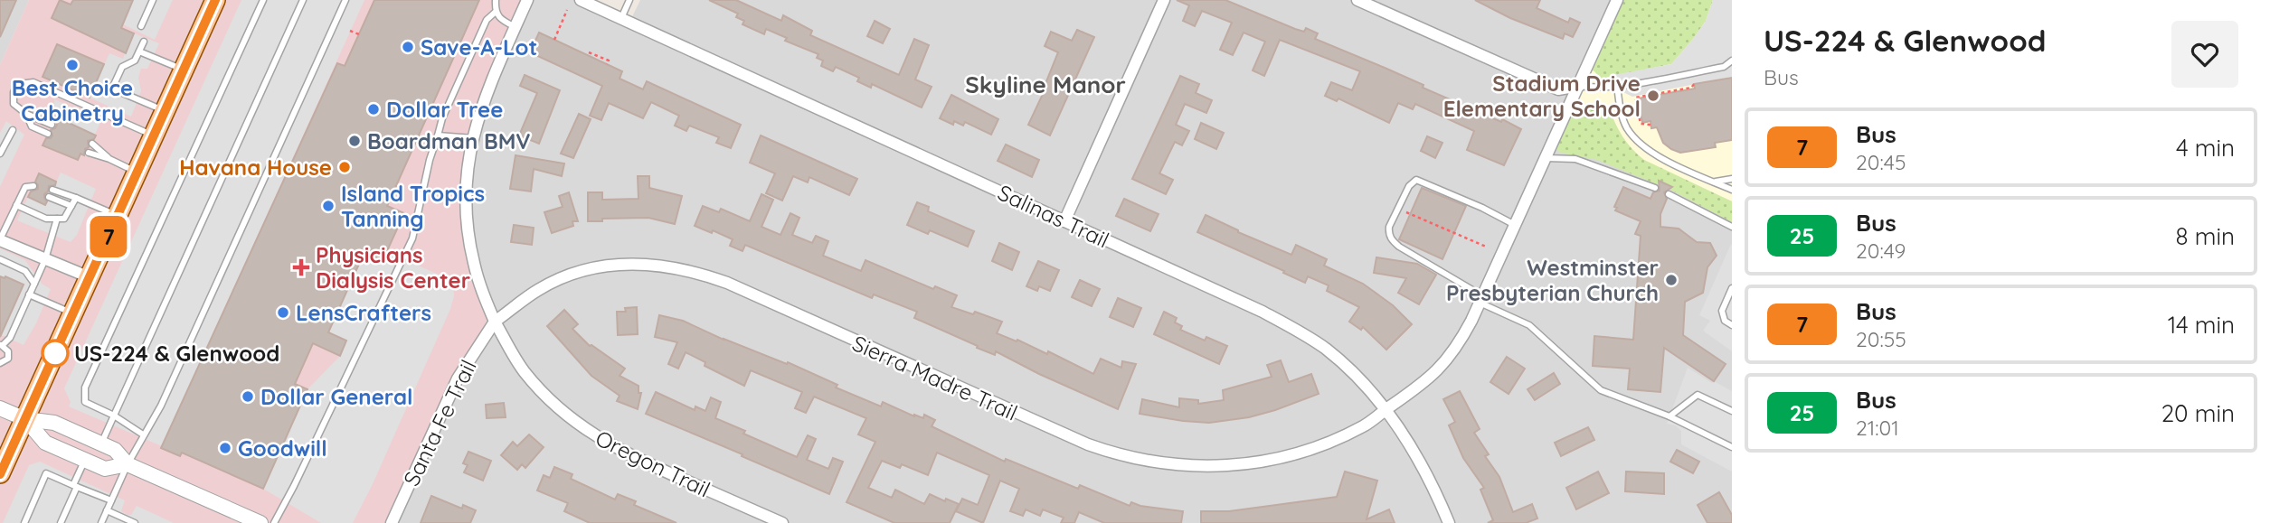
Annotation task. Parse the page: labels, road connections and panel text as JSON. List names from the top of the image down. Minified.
{"streets":{"street":["Salinas Trail","Sierra Madre Trail","Santa Fe Trail","Oregon Trail"]},"crossings":[["Salinas Trail","Sierra Madre Trail"],["Sierra Madre Trail","Santa Fe Trail"],["Sierra Madre Trail","Oregon Trail"],["Santa Fe Trail","Oregon Trail"]],"districts":["Skyline Manor"],"places":{"other":["Save-A-Lot","Best Choice Cabinetry","Stadium Drive Elementary School","Dollar Tree","Boardman BMV","Havana House","Island Tropics Tanning","Westminster Presbyterian Church","LensCrafters","US-224 & Glenwood","Dollar General","Goodwill"],"health":["Physicians Dialysis Center"]},"lines":["bus line 7"],"page":{"on_map":"7","heading":["US-224 & Glenwood","Bus"],"list":[{"mark":"7","name":"Bus","note":"20:45","value":"4 min"},{"mark":"25","name":"Bus","note":"20:49","value":"8 min"},{"mark":"7","name":"Bus","note":"20:55","value":"14 min"},{"mark":"25","name":"Bus","note":"21:01","value":"20 min"}]}}
